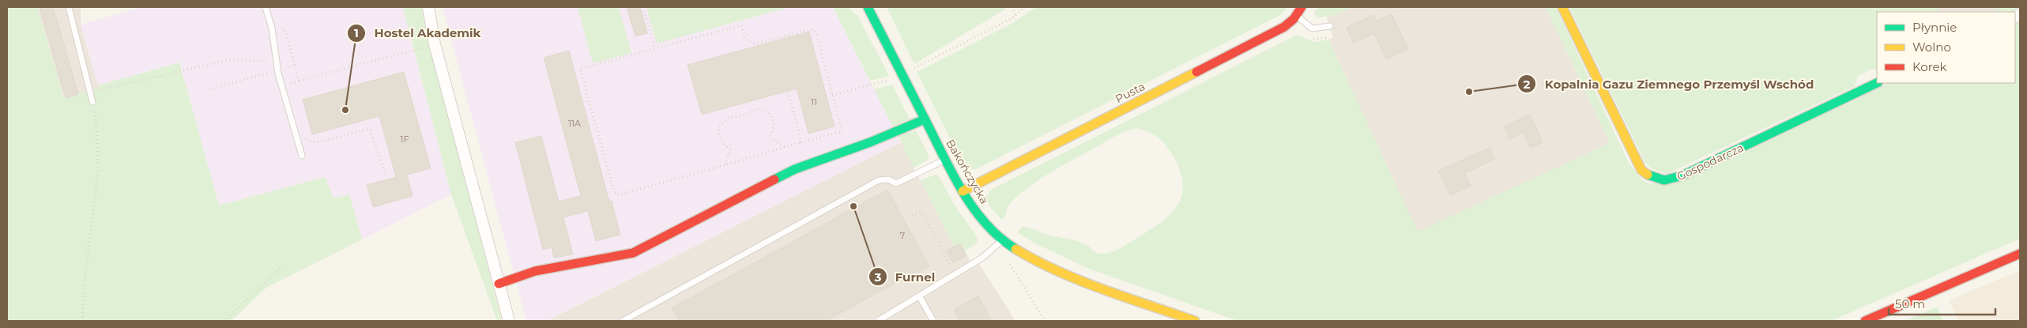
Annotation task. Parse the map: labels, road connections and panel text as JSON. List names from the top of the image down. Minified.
{"streets":{"street":["Pusta","Gospodarcza","Bakończycka"]},"crossings":[["Pusta","Bakończycka"]],"places":["Kopalnia Gazu Ziemnego Przemyśl Wschód","Hostel Akademik","Furnel"],"house_numbers":["11","11A","1F","7"],"legend":["Płynnie","Wolno","Korek"],"scale_bar":"50 m"}
